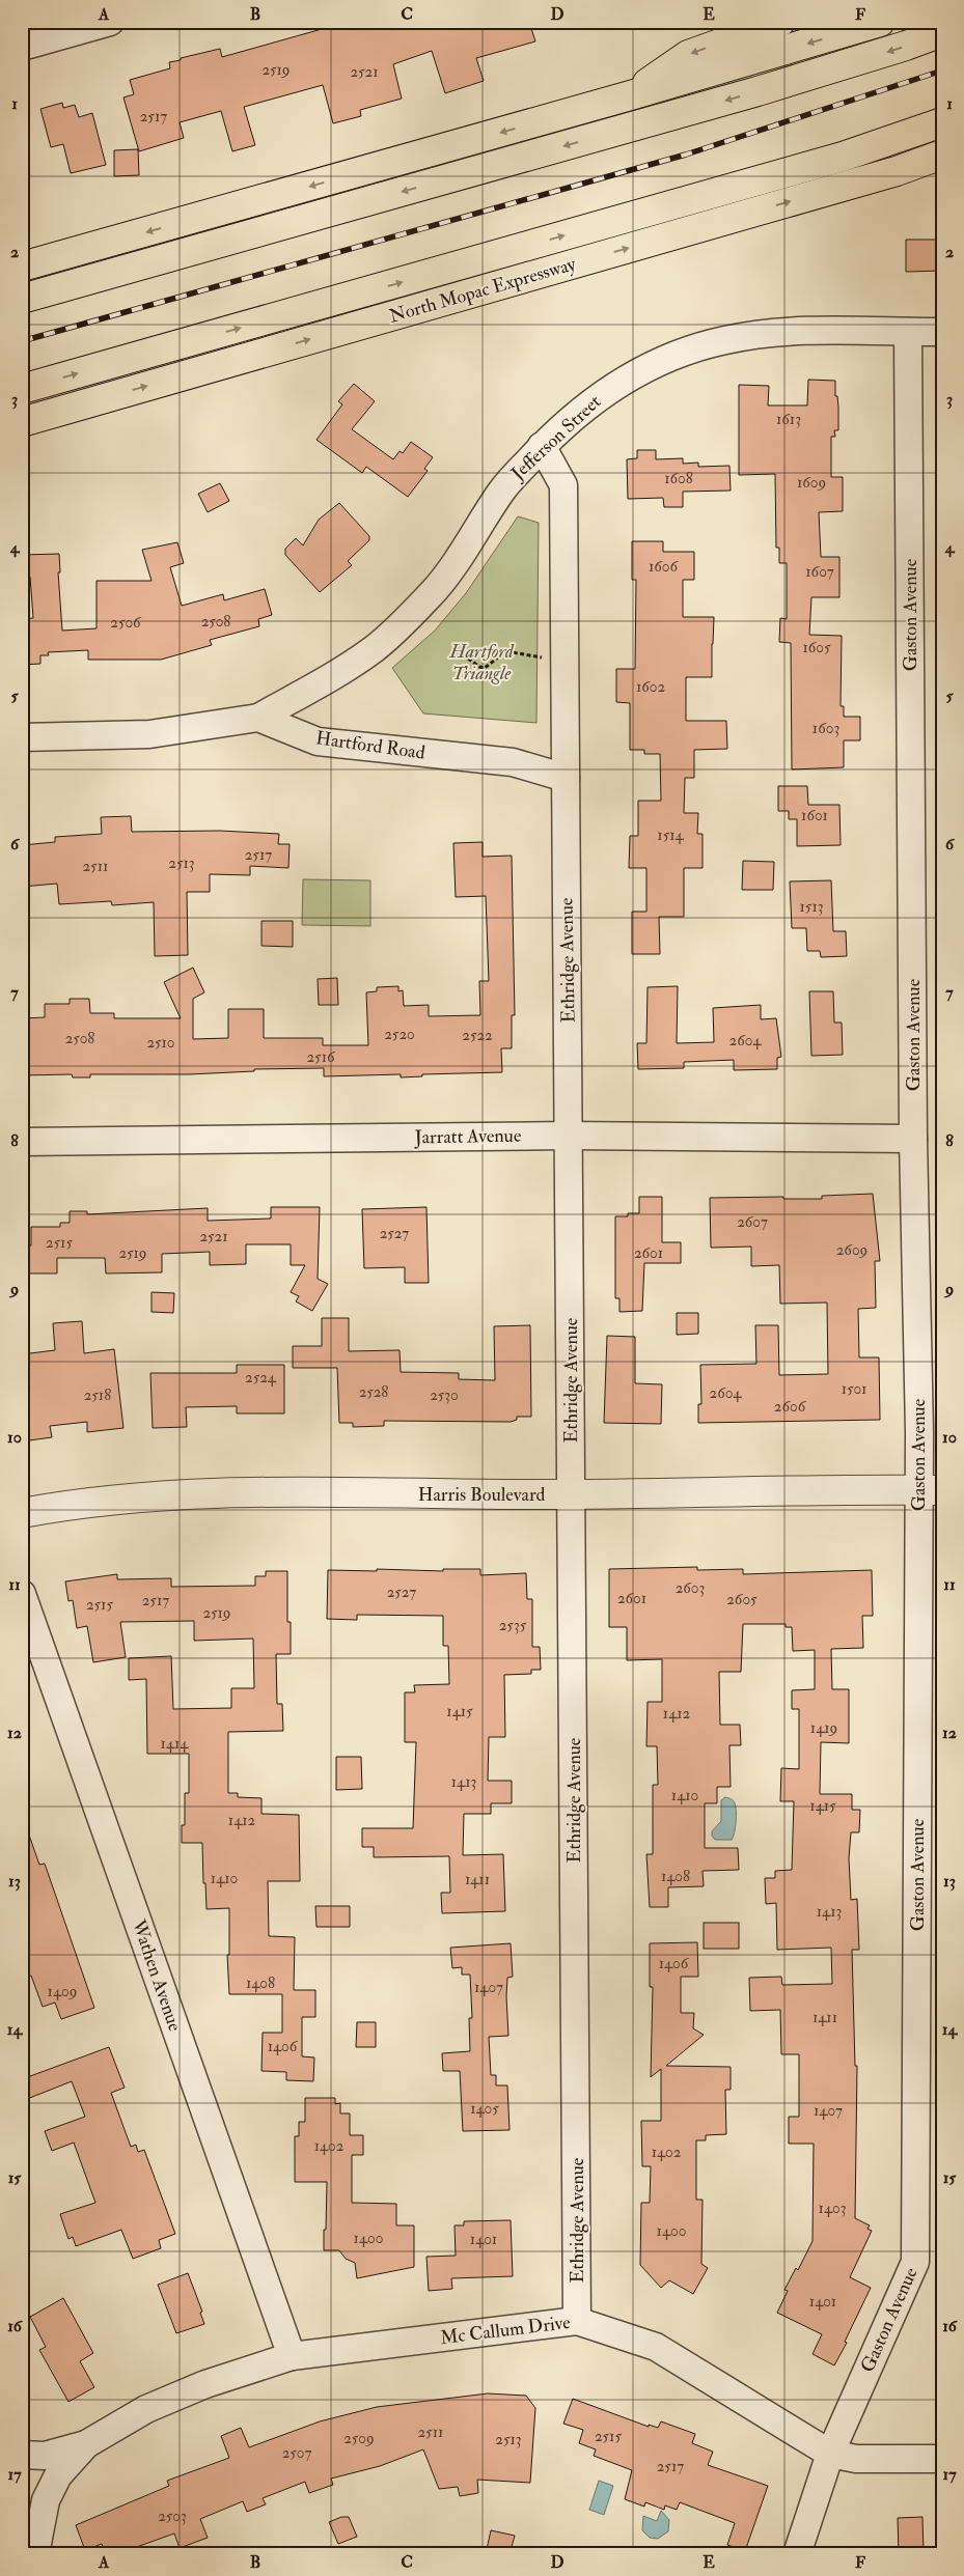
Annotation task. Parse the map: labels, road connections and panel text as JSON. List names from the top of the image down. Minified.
{"streets":{"highway":["North Mopac Expressway"],"street":["Jefferson Street","Gaston Avenue","Hartford Road","Ethridge Avenue","Jarratt Avenue","Harris Boulevard","Wathen Avenue","Mc Callum Drive"]},"crossings":[["Jefferson Street","Gaston Avenue"],["Jefferson Street","Hartford Road"],["Jefferson Street","Ethridge Avenue"],["Gaston Avenue","Jarratt Avenue"],["Gaston Avenue","Harris Boulevard"],["Gaston Avenue","Mc Callum Drive"],["Hartford Road","Ethridge Avenue"],["Ethridge Avenue","Jarratt Avenue"],["Ethridge Avenue","Harris Boulevard"],["Ethridge Avenue","Mc Callum Drive"],["Wathen Avenue","Mc Callum Drive"]],"parks":["Hartford Triangle"],"house_numbers":["2519","2521","2517","1613","1608","1609","1606","1607","2508","2506","1605","1602","1603","1601","1514","2517","2513","2511","1513","2520","2522","2508","2604","2510","2516","2607","2527","2521","2515","2609","2519","2601","2524","1501","2528","2604","2518","2530","2606","2603","2527","2601","2605","2517","2515","2519","2535","1415","1412","1419","1414","1413","1410","1415","1412","1408","1410","1411","1413","1406","1408","1407","1409","1411","1406","1405","1407","1402","1402","1403","1400","1400","1401","1401","2511","2515","2509","2513","2507","2517","2503"],"grid":{"columns":["A","B","C","D","E","F"],"rows":["1","2","3","4","5","6","7","8","9","10","11","12","13","14","15","16","17"]}}
